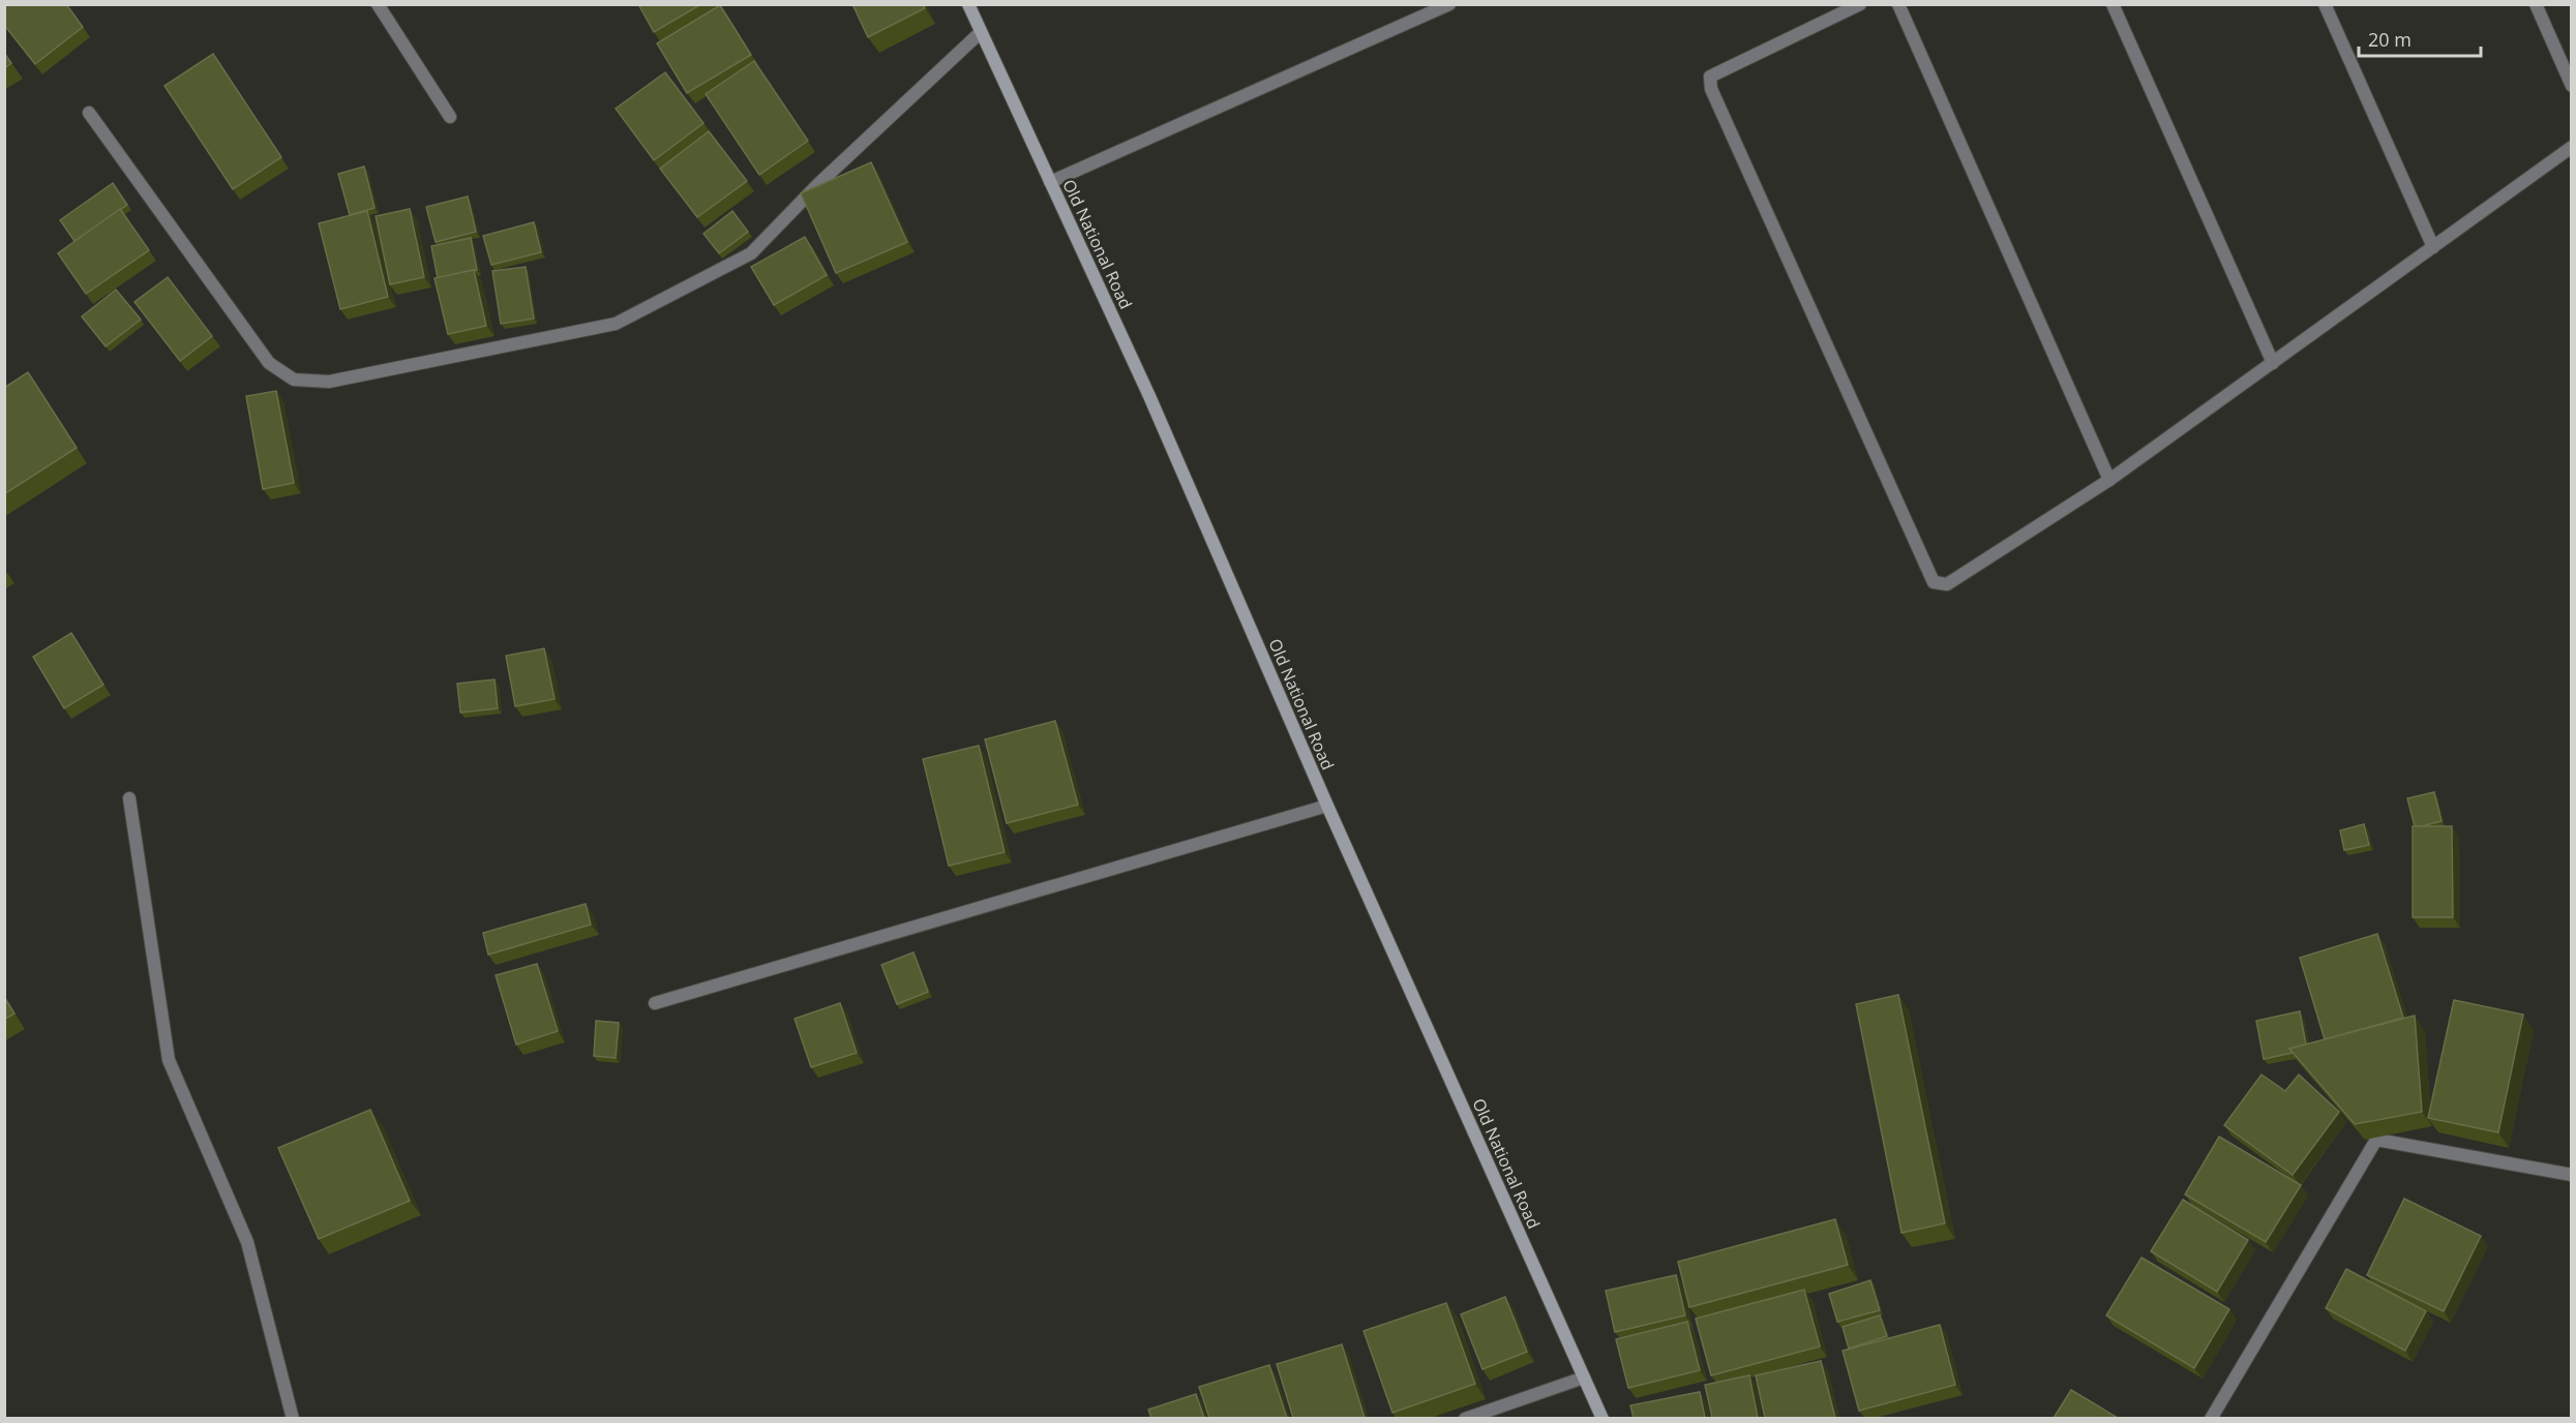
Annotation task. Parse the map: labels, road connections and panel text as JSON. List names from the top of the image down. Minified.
{"streets":{"main road":["Old National Road"]},"scale_bar":"20 m"}
